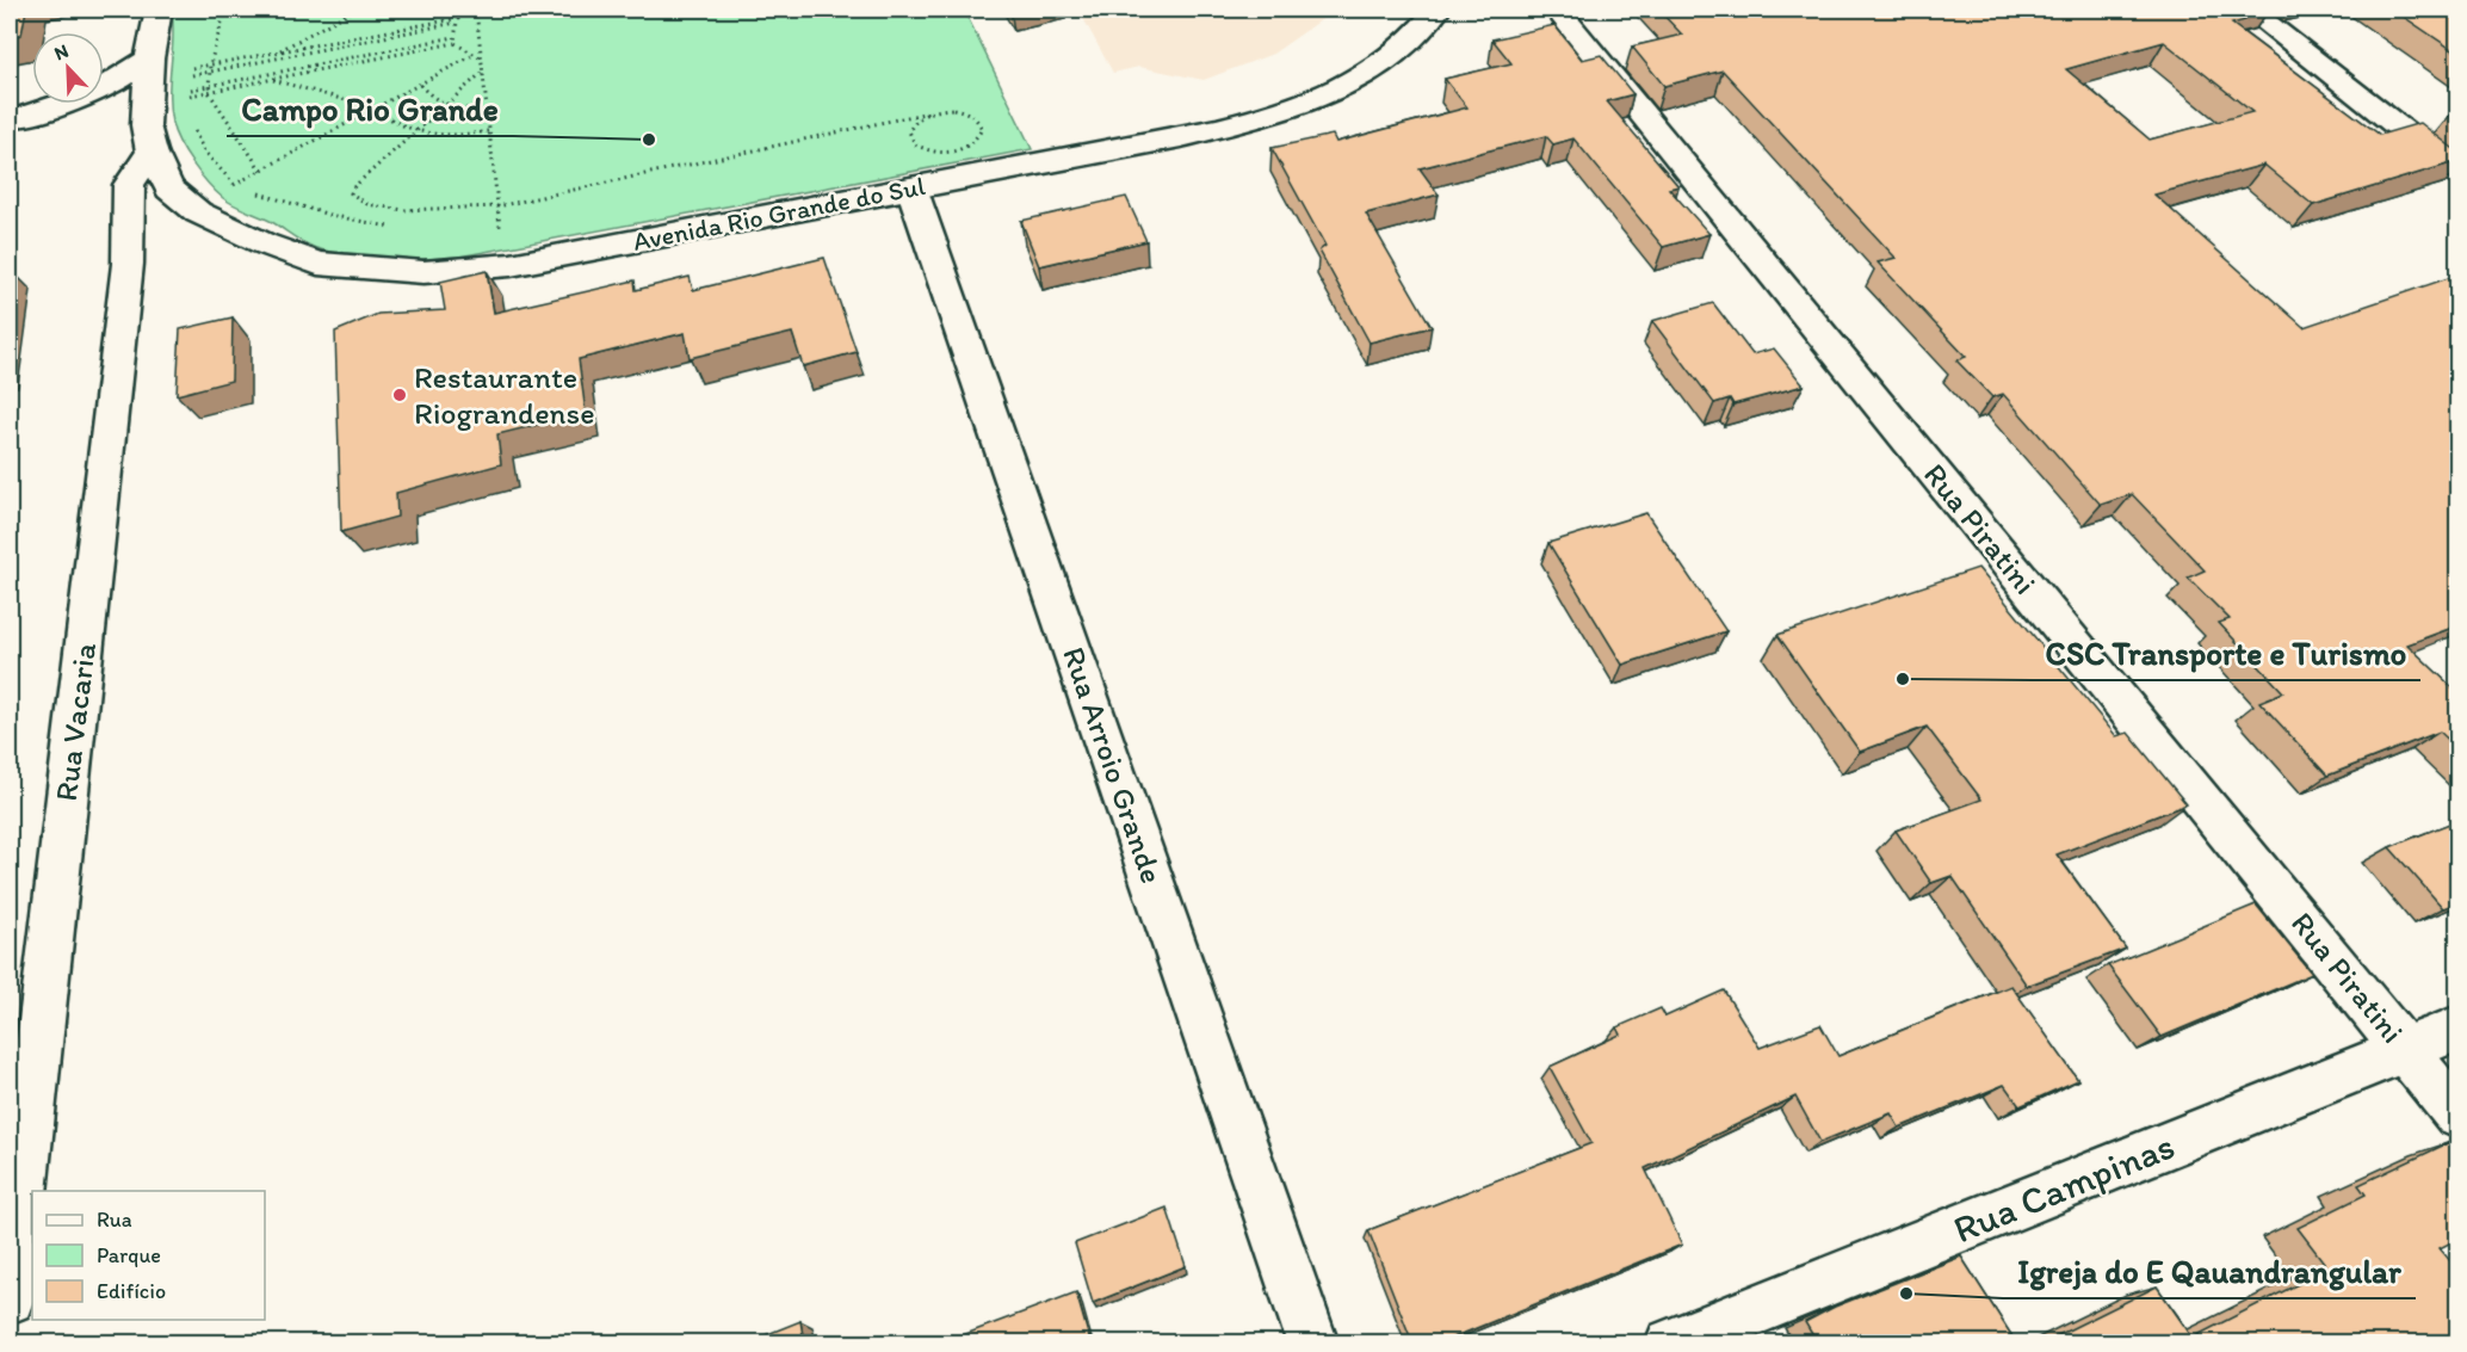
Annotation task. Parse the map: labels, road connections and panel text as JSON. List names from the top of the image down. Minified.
{"streets":{"street":["Avenida Rio Grande do Sul","Rua Piratini","Rua Vacaria","Rua Arroio Grande","Rua Campinas"]},"crossings":[["Avenida Rio Grande do Sul","Rua Vacaria"],["Avenida Rio Grande do Sul","Rua Arroio Grande"],["Rua Piratini","Rua Campinas"]],"places":["Campo Rio Grande","Restaurante Riograndense","CSC Transporte e Turismo","Igreja do E Qauandrangular"],"legend":["Rua","Parque","Edifício"],"north":"top left"}
